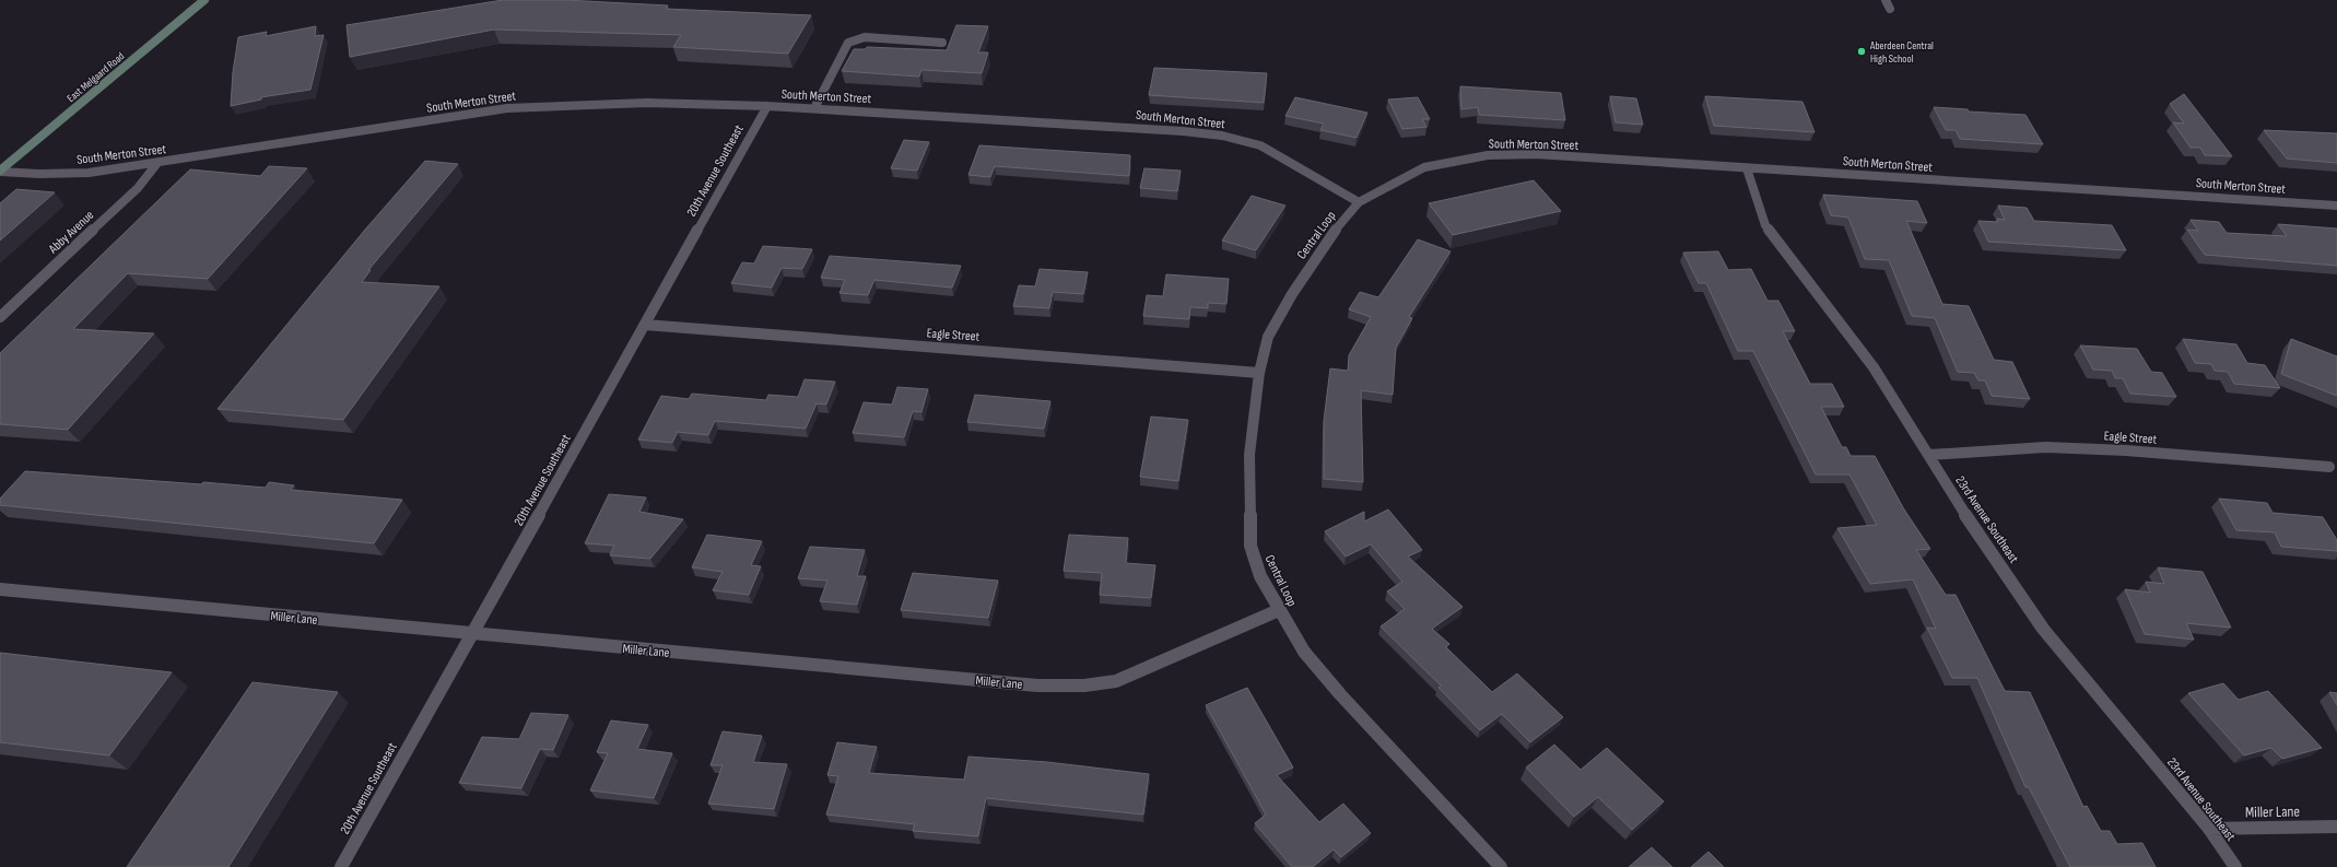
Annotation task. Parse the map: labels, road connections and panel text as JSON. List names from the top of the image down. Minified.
{"streets":{"main road":["East Melgaard Road"],"street":["South Merton Street","20th Avenue Southeast","Abby Avenue","Central Loop","Eagle Street","23rd Avenue Southeast","Miller Lane"]},"crossings":[["East Melgaard Road","South Merton Street"],["South Merton Street","20th Avenue Southeast"],["South Merton Street","Abby Avenue"],["South Merton Street","Central Loop"],["South Merton Street","23rd Avenue Southeast"],["20th Avenue Southeast","Eagle Street"],["20th Avenue Southeast","Miller Lane"],["Central Loop","Eagle Street"],["Central Loop","Miller Lane"],["Eagle Street","23rd Avenue Southeast"],["23rd Avenue Southeast","Miller Lane"]],"places":["Aberdeen Central High School"]}
